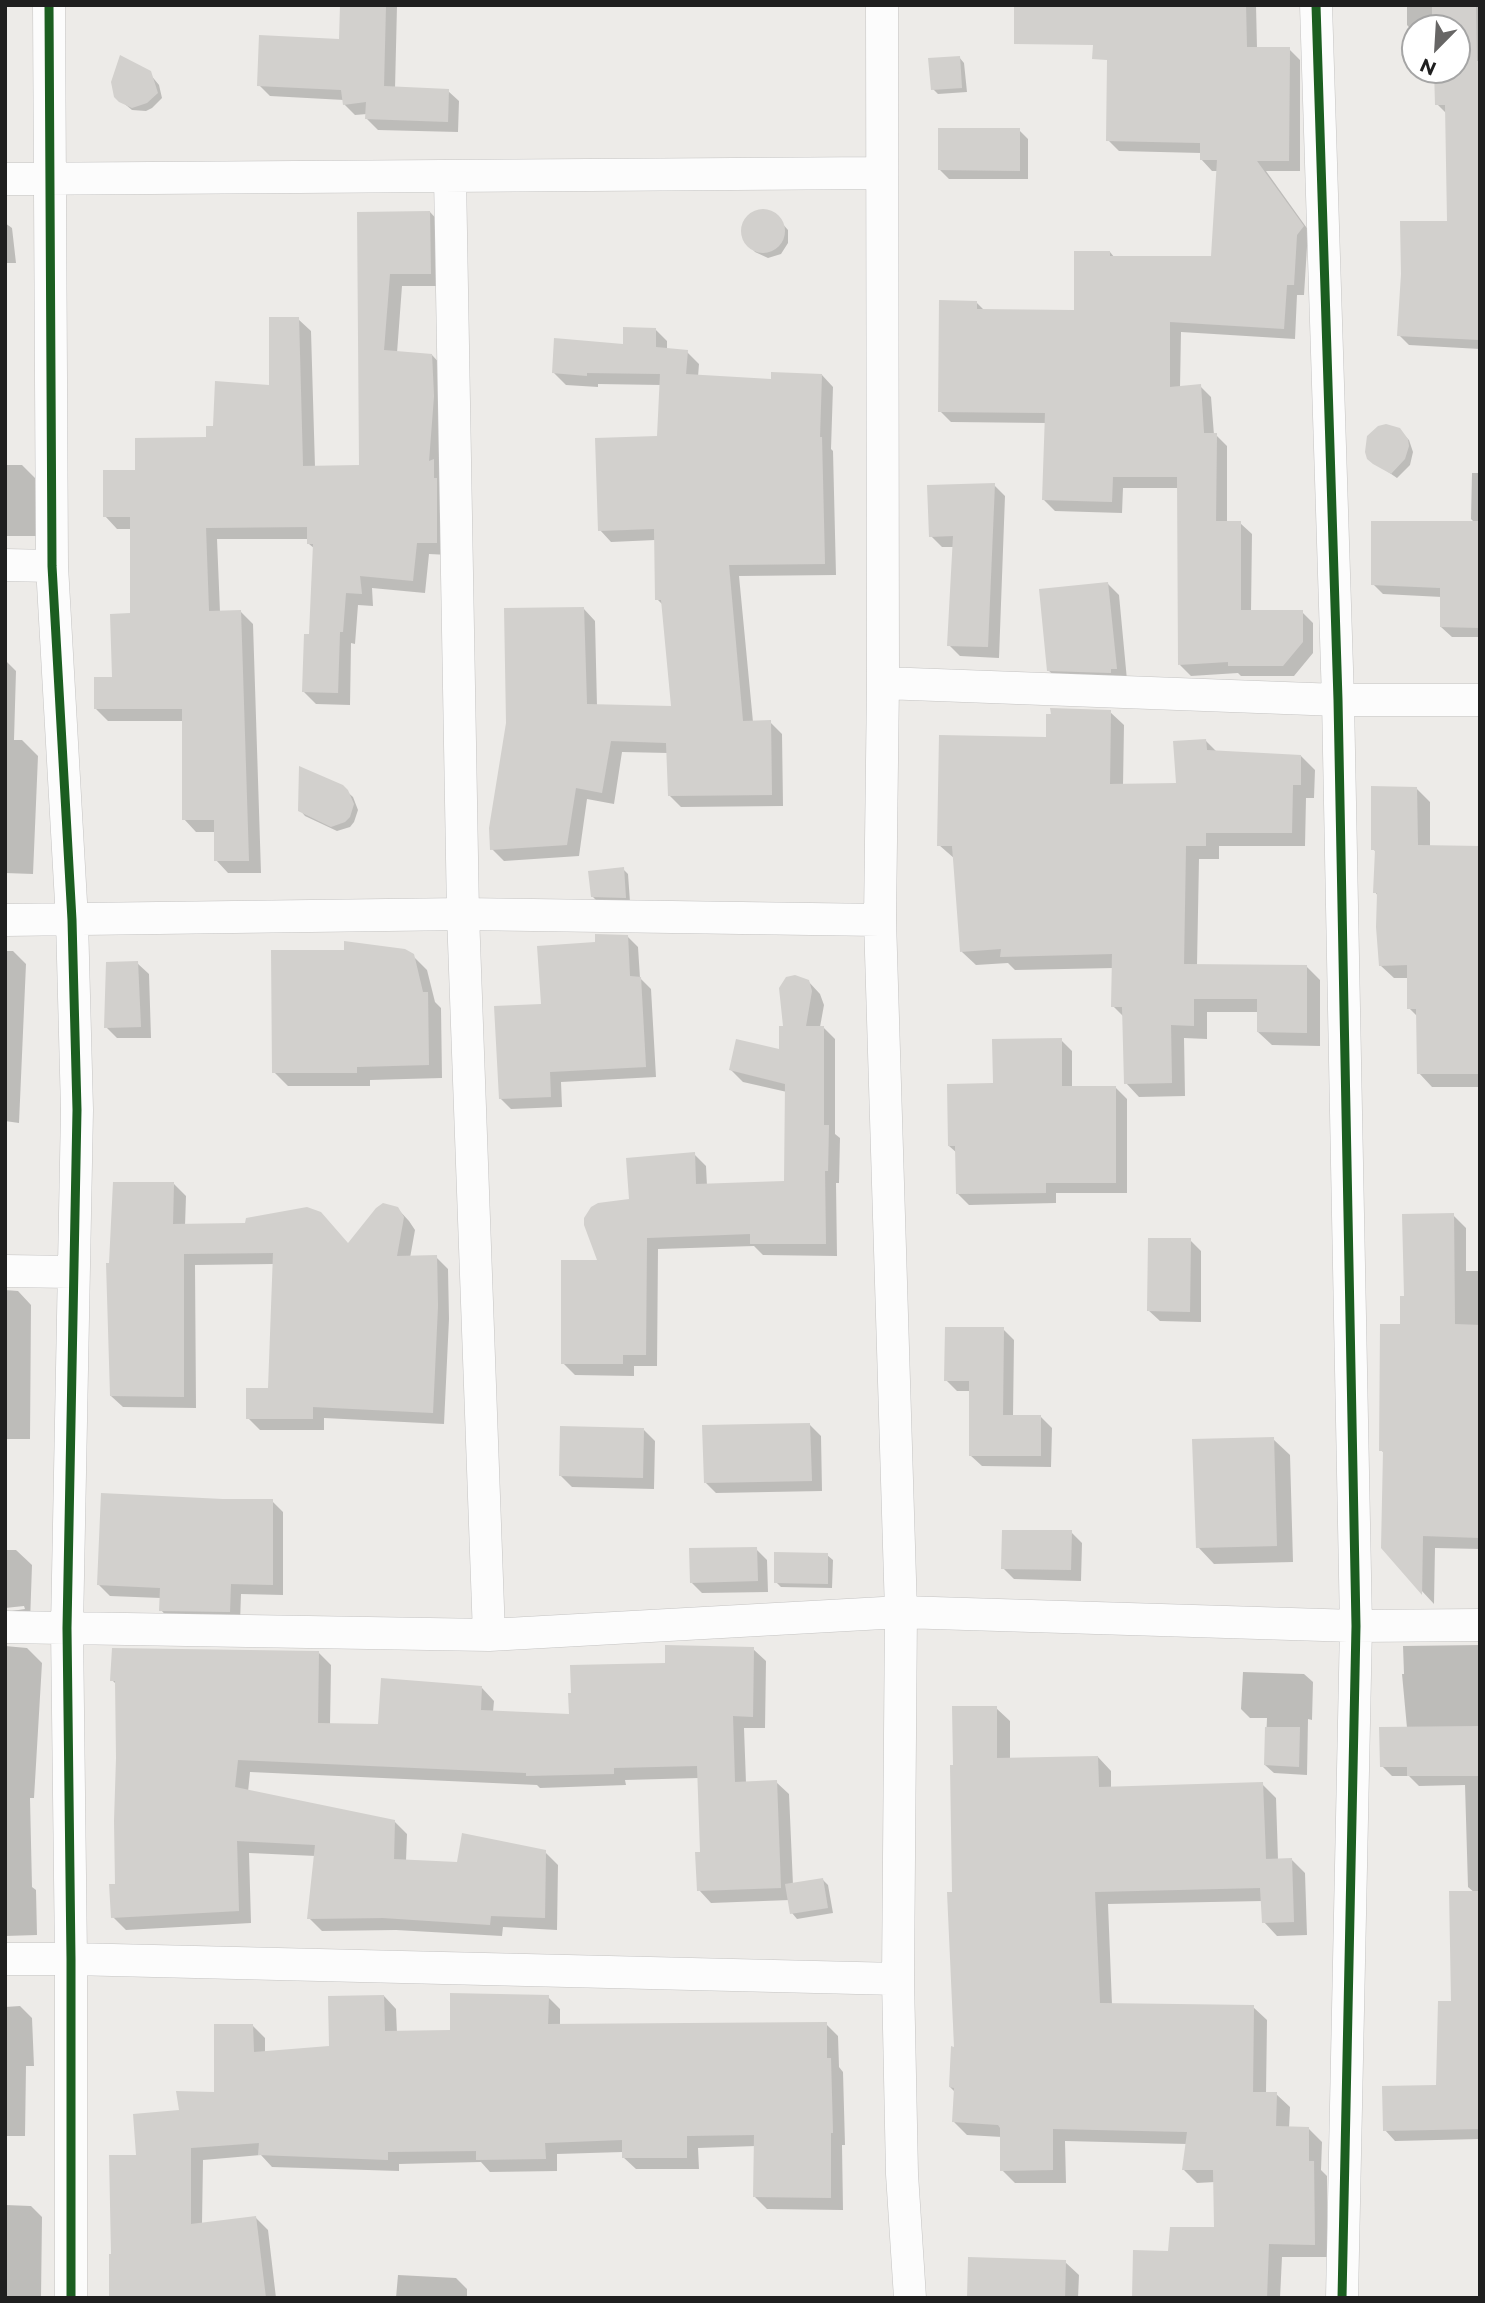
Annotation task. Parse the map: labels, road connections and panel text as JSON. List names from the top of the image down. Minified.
{"north":"bottom left"}
